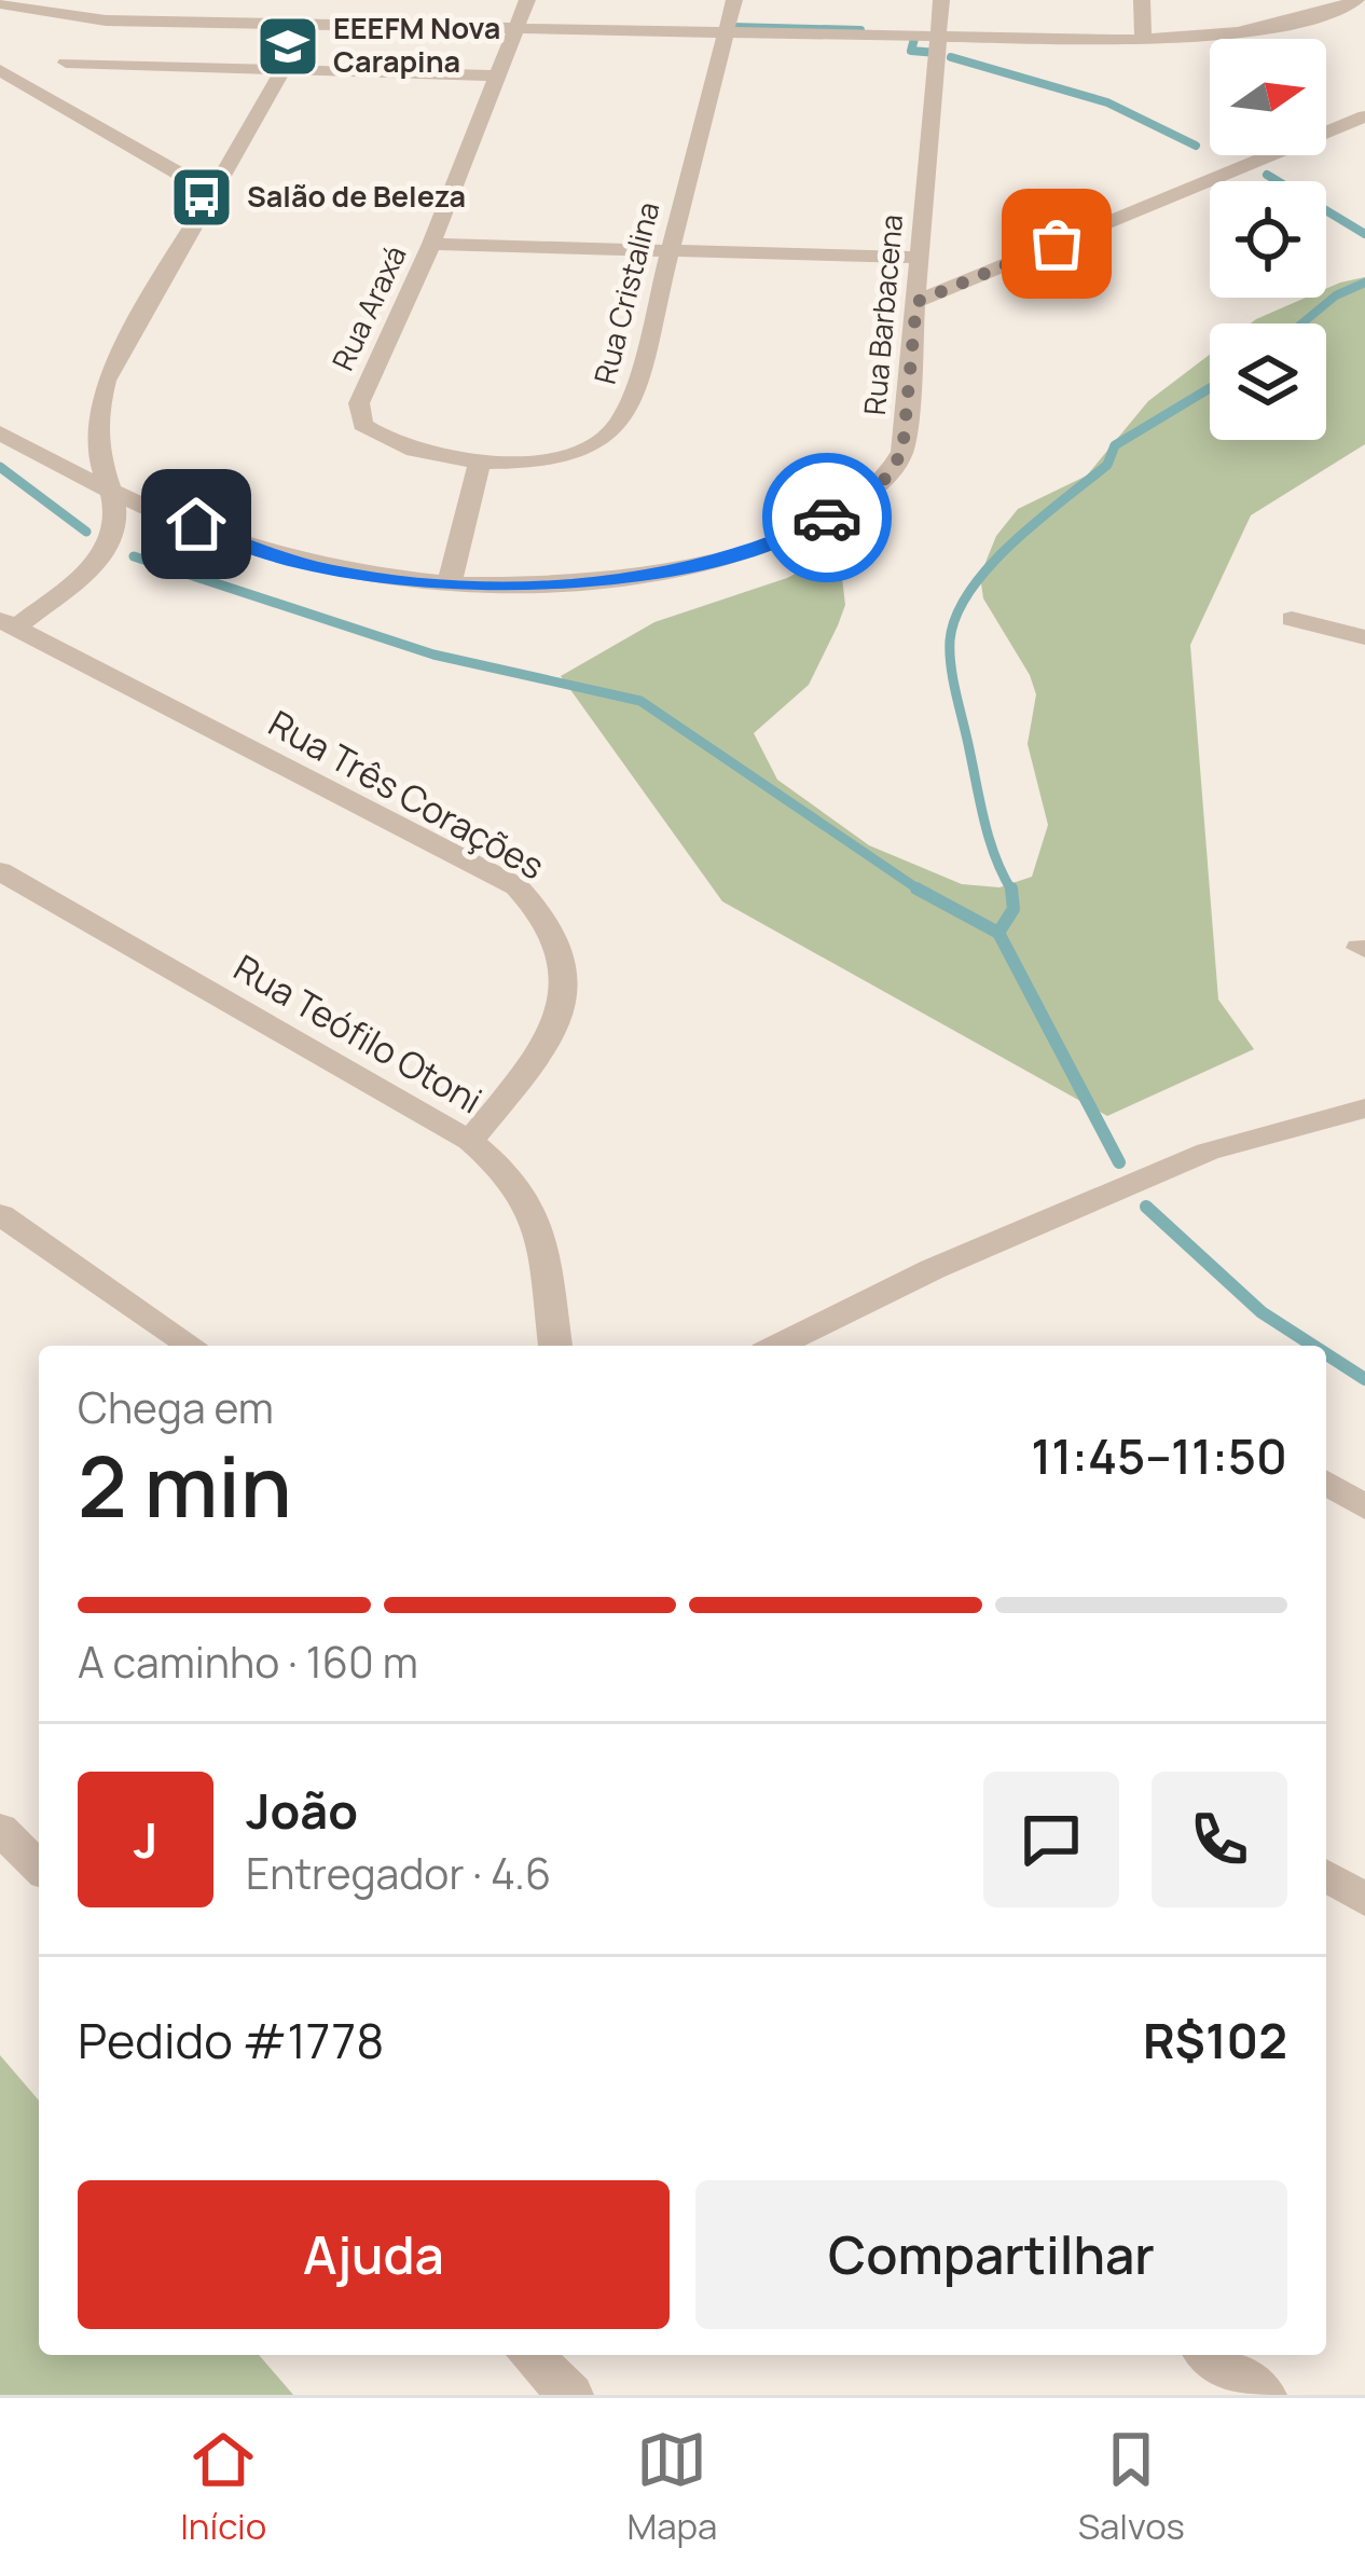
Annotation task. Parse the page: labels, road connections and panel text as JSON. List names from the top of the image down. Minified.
{"streets":{"street":["Rua Cristalina","Rua Araxá","Rua Barbacena","Rua Três Corações","Rua Teófilo Otoni"]},"crossings":[["Rua Cristalina","Rua Araxá"],["Rua Três Corações","Rua Teófilo Otoni"]],"places":{"school or university":["EEEFM Nova Carapina"],"bus stop":["Salão de Beleza"]},"north":"right","page":{"heading":["2 min","Chega em","11:45–11:50"],"panel":["João","Entregador · 4.6","Pedido #1778","R$102"],"bar":"A caminho · 160 m","round":"J","buttons":["Ajuda","Compartilhar"],"tabs":["Início","Mapa","Salvos"]}}
